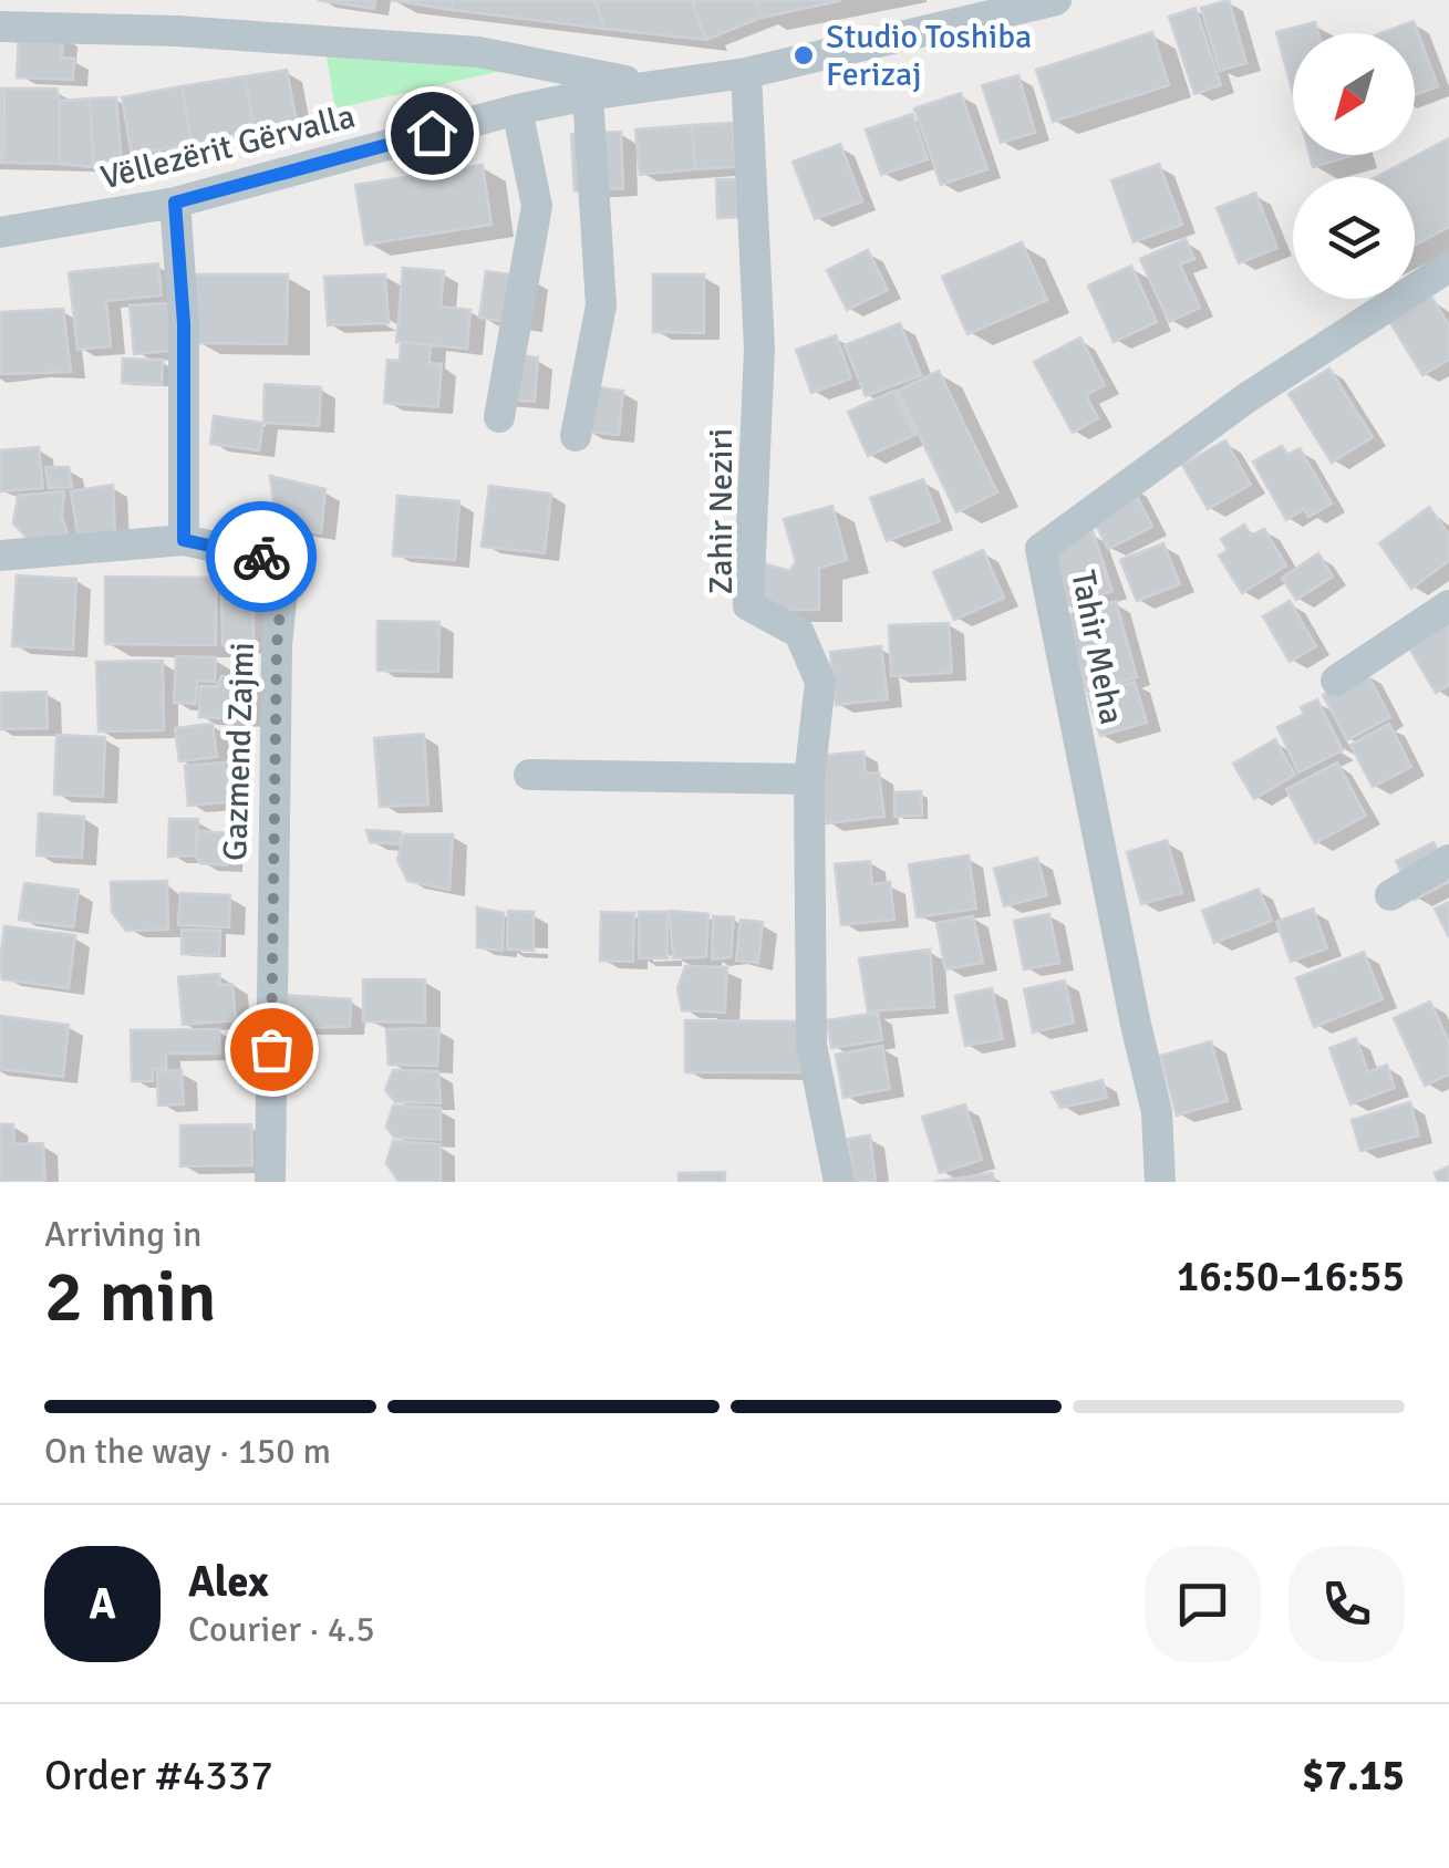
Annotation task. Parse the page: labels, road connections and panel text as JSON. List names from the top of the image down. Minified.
{"streets":{"street":["Vëllezërit Gërvalla","Zahir Neziri","Tahir Meha","Gazmend Zajmi"]},"crossings":[["Vëllezërit Gërvalla","Zahir Neziri"]],"places":["Studio Toshiba Ferizaj"],"north":"bottom left","page":{"heading":["2 min","Arriving in","16:50–16:55"],"panel":["Alex","Courier · 4.5","Order #4337","$7.15"],"bar":"On the way · 150 m","round":"A"}}
